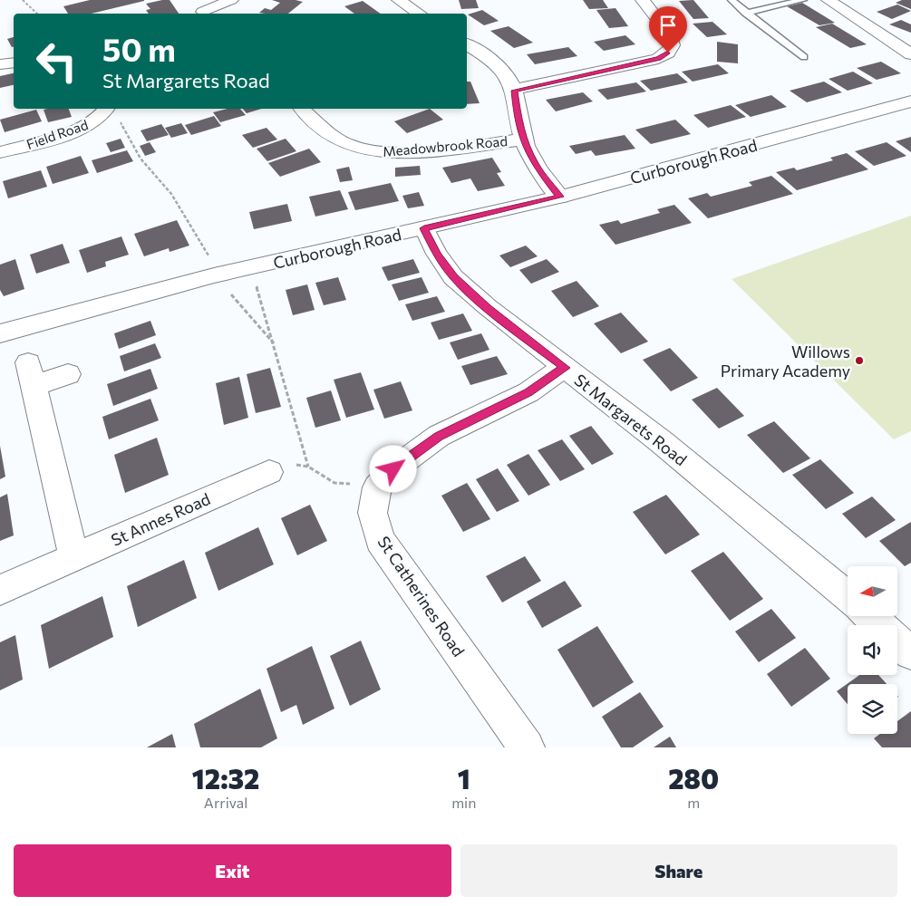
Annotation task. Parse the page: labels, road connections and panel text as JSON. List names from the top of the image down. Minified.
{"streets":{"street":["Field Road","Meadowbrook Road","Curborough Road","St Margarets Road","St Annes Road","St Catherines Road"]},"crossings":[["Curborough Road","St Margarets Road"]],"places":["Willows Primary Academy"],"north":"left","page":{"turn":["50 m","St Margarets Road"],"eta":["12:32","Arrival","1","min","280","m"],"buttons":["Exit","Share"]}}
